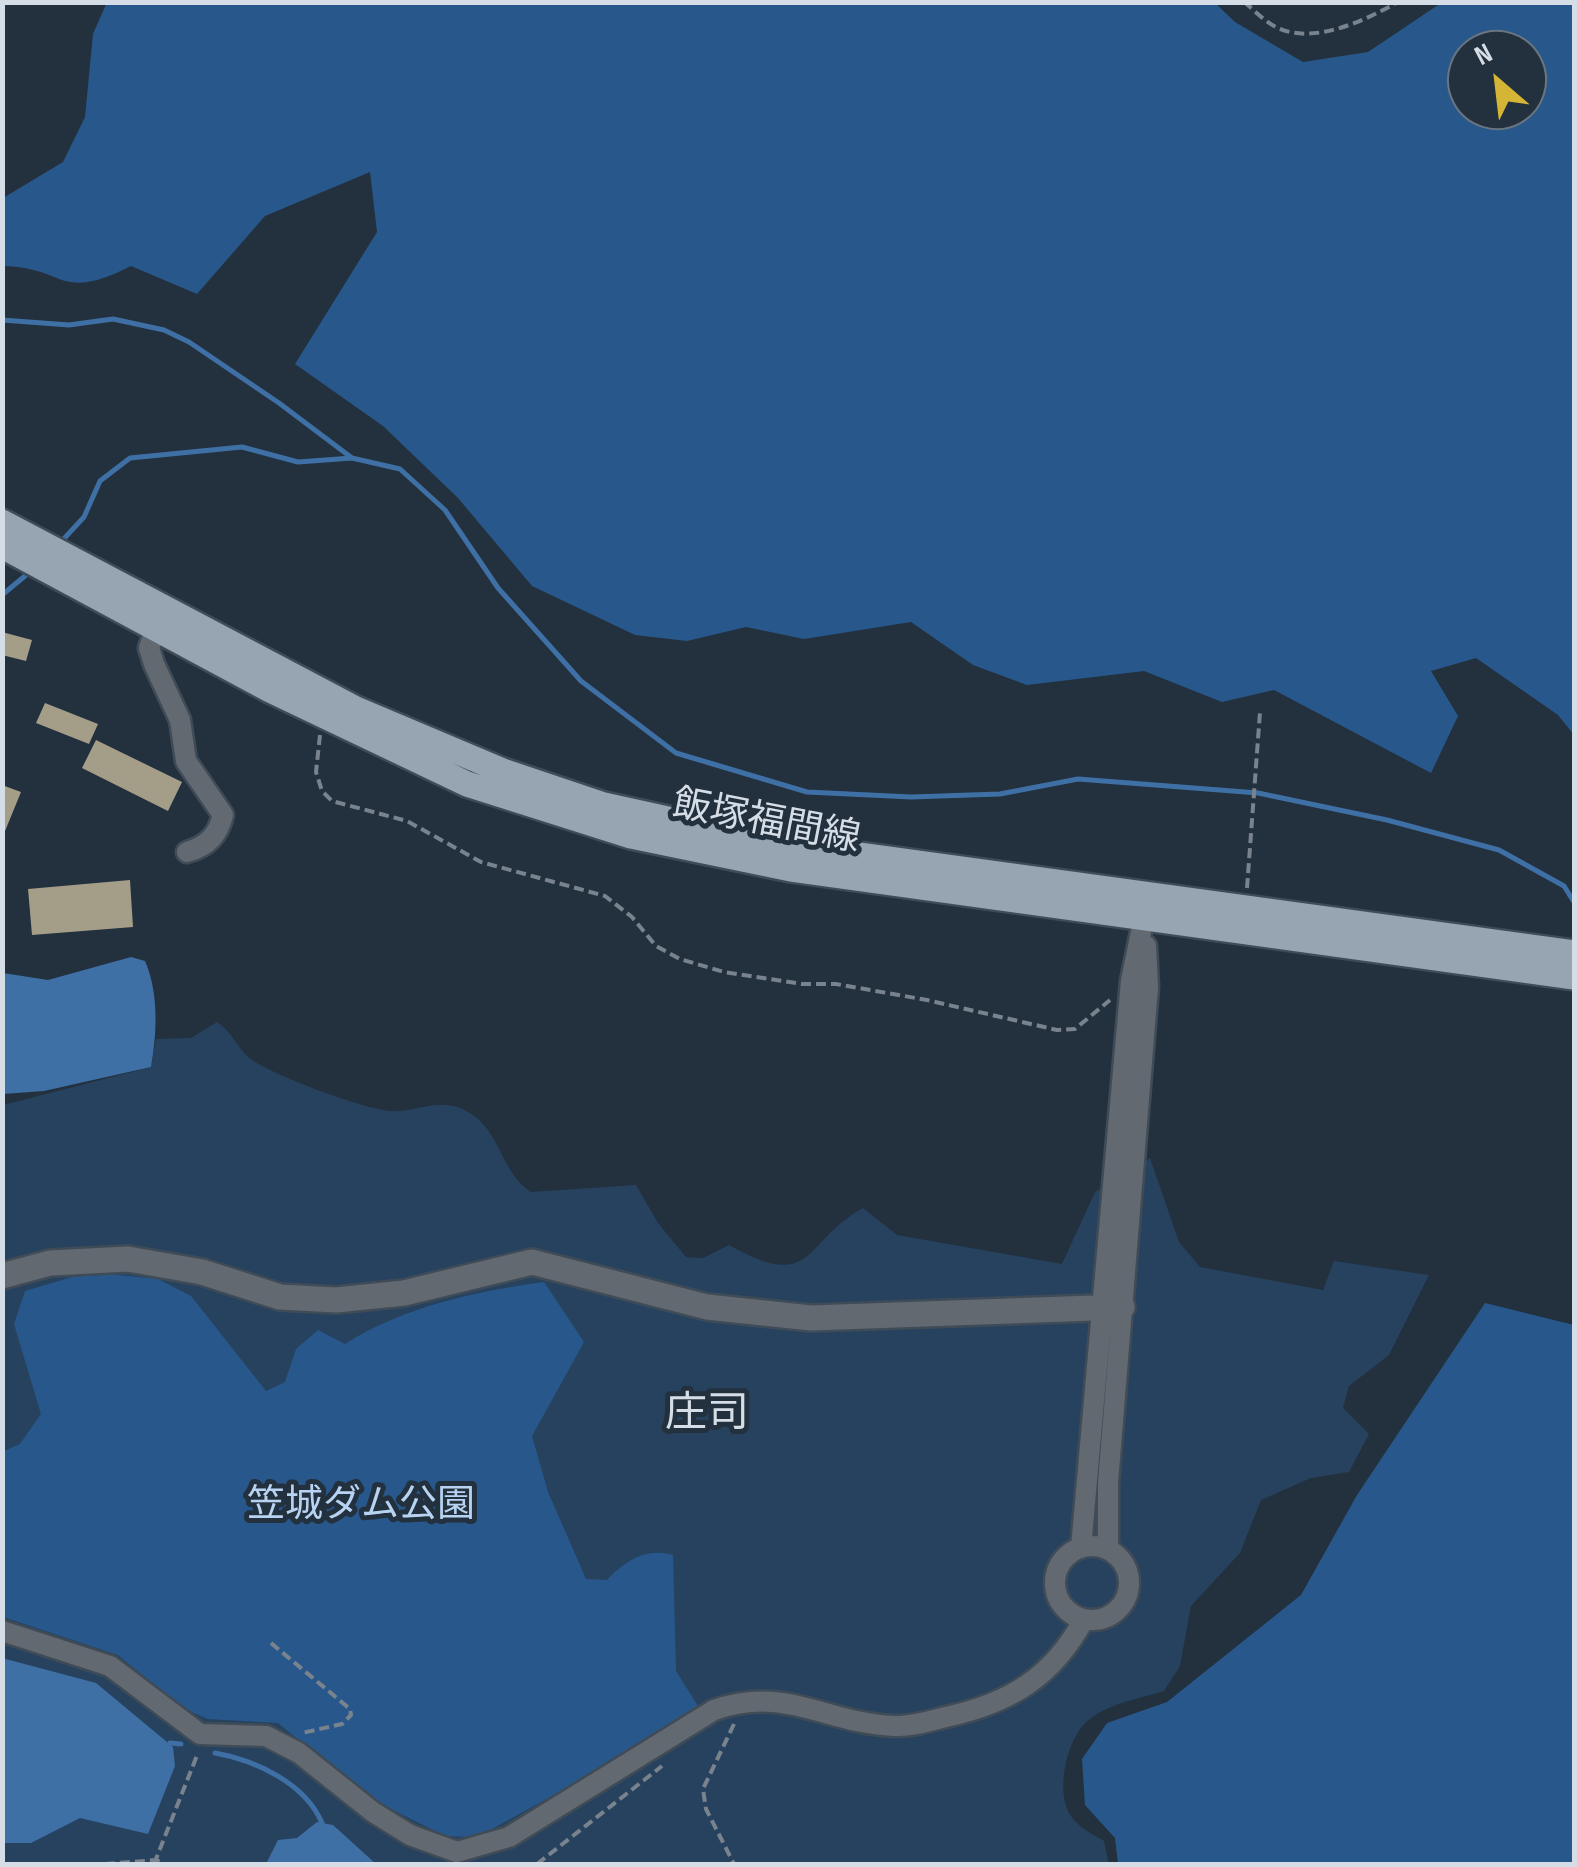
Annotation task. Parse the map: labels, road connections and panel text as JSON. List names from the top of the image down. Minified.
{"streets":{"main road":["飯塚福間線"]},"districts":["庄司"],"parks":["笠城ダム公園"],"north":"top left"}
